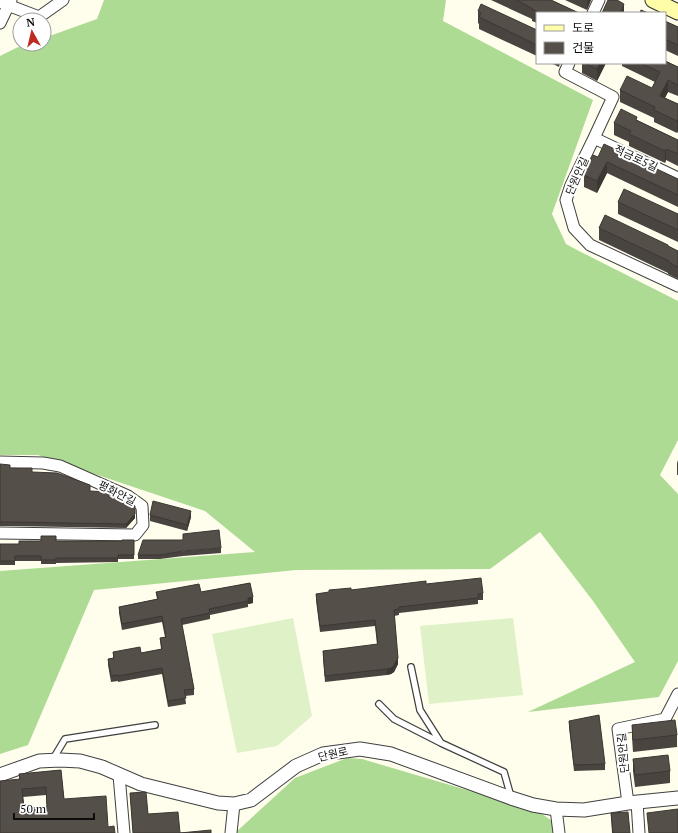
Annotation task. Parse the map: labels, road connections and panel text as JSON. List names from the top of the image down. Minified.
{"streets":{"street":["적금로5길","단원안길","평화안길","단원로"]},"crossings":[["적금로5길","단원안길"],["단원안길","단원로"]],"legend":["도로","건물"],"scale_bar":"50 m","north":"top"}
